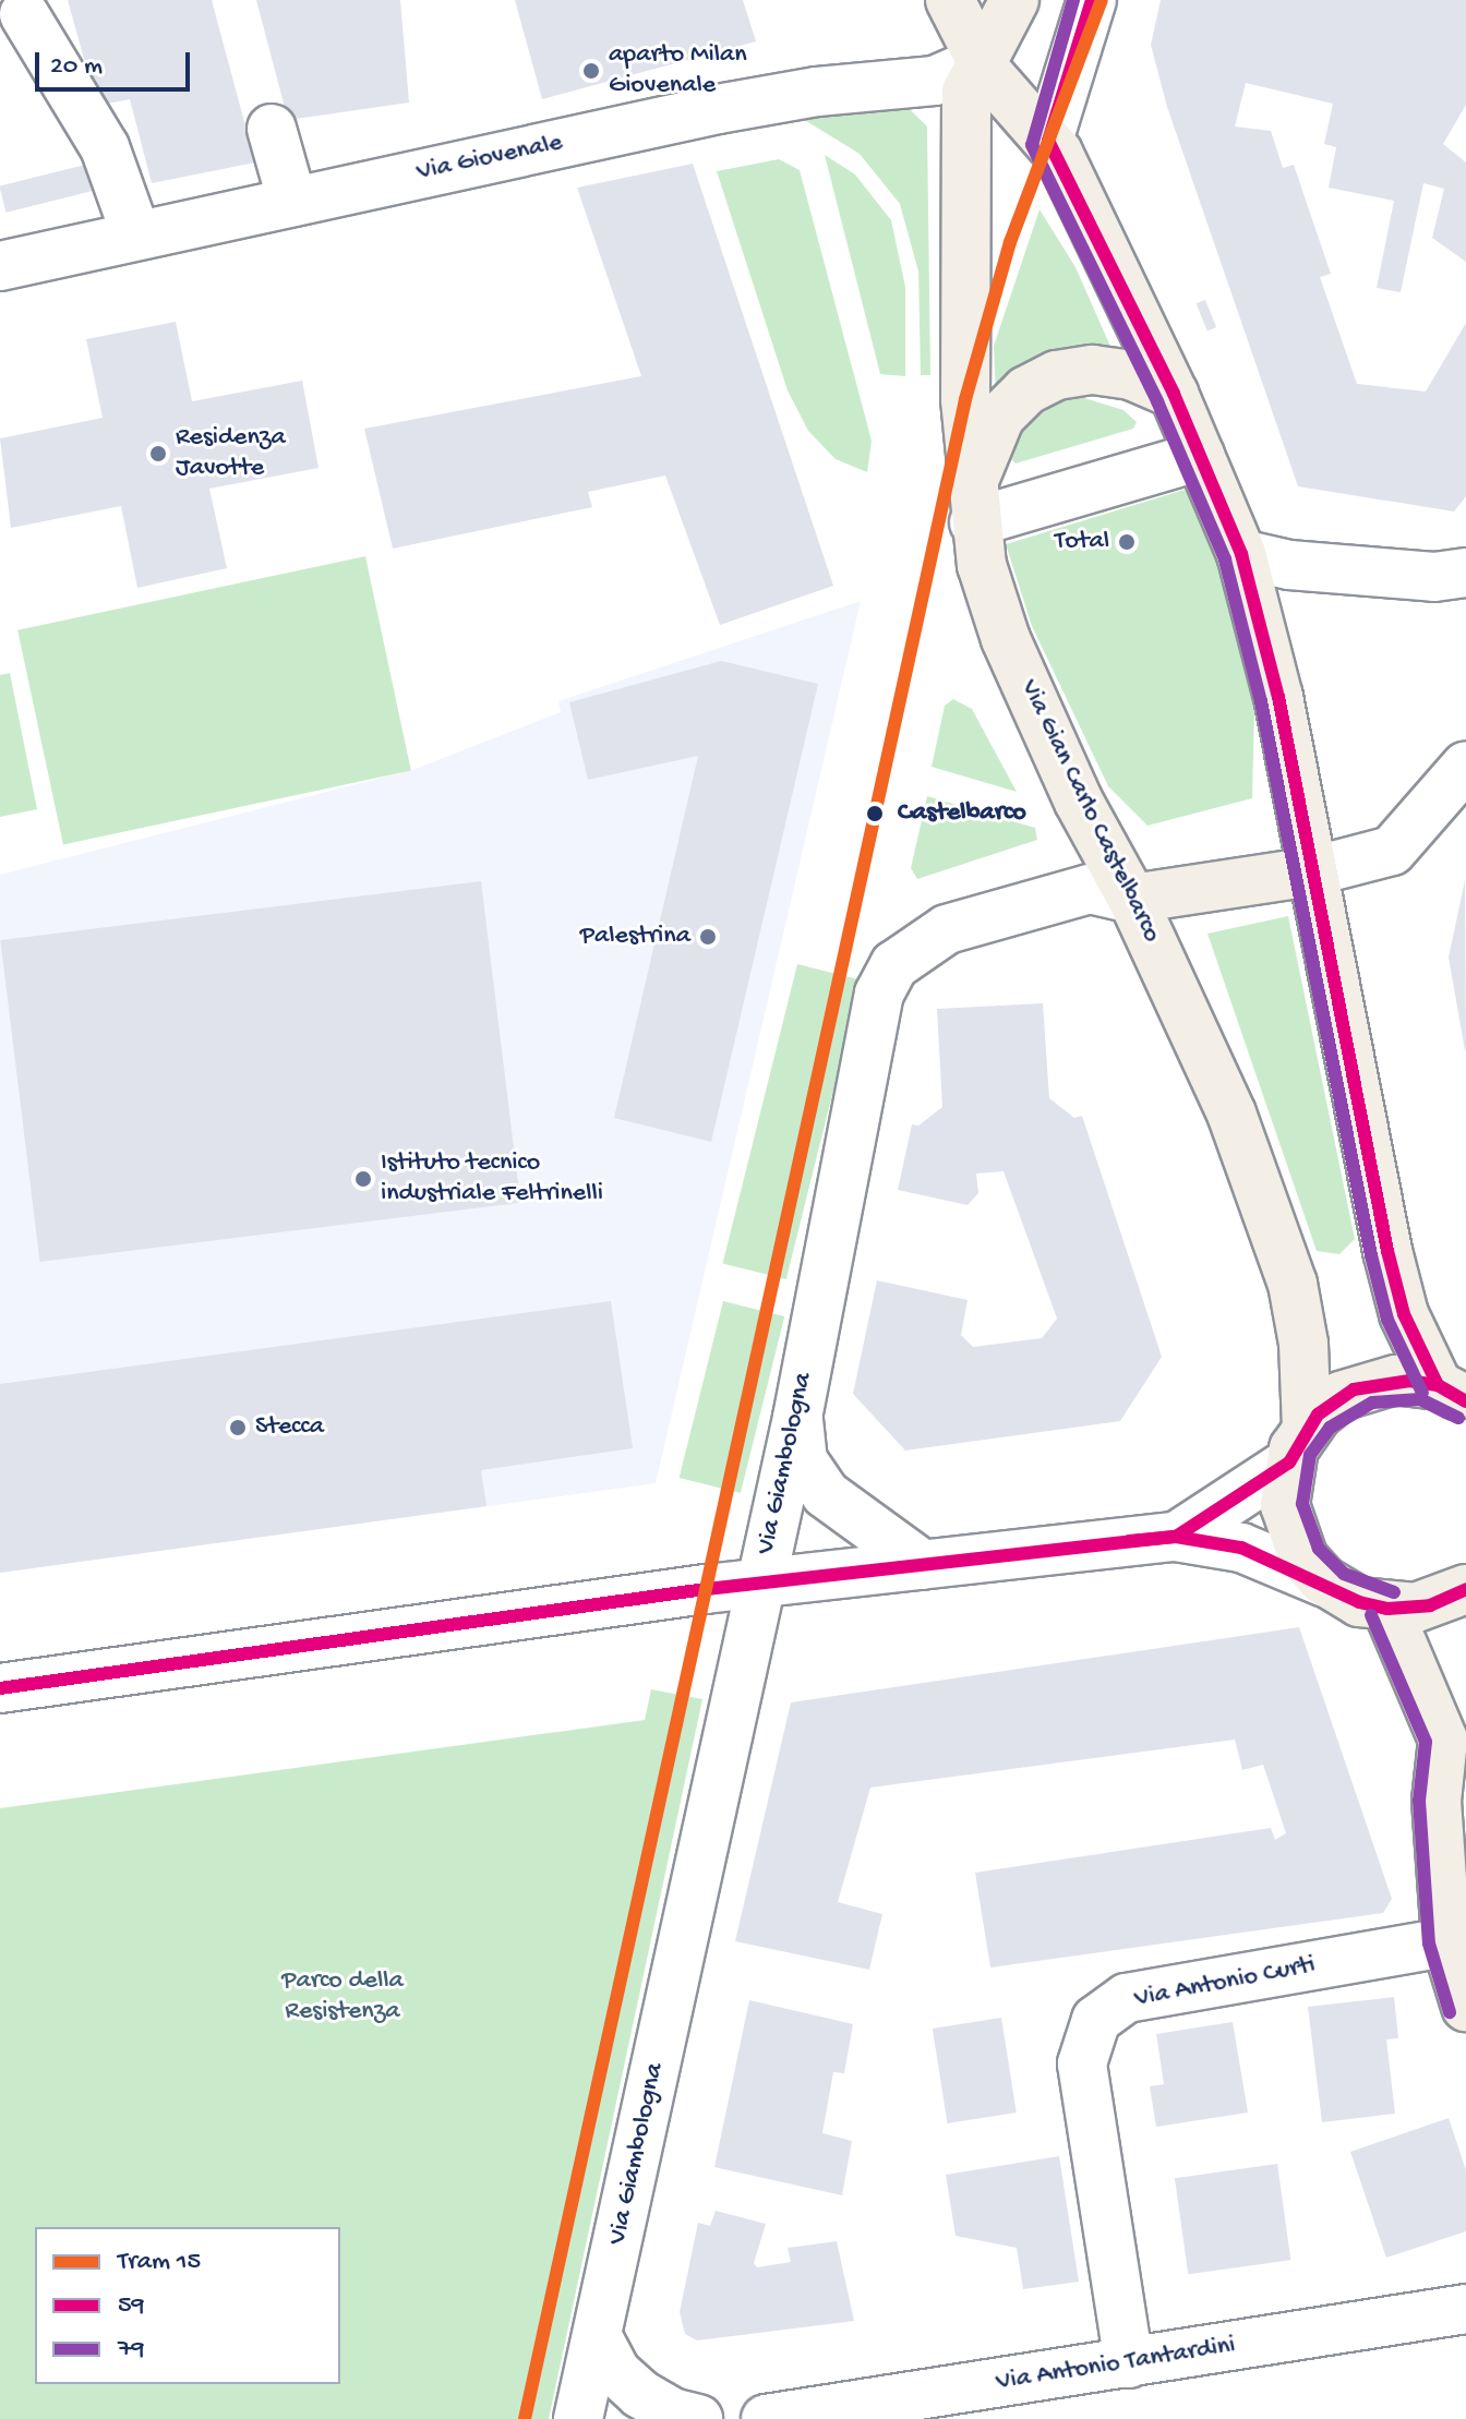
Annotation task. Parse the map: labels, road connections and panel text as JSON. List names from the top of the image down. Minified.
{"streets":{"main road":["Via Gian Carlo Castelbarco"],"street":["Via Giovenale","Via Giambologna","Via Antonio Curti","Via Antonio Tantardini"]},"crossings":[["Via Giovenale","Via Gian Carlo Castelbarco"],["Via Gian Carlo Castelbarco","Via Giambologna"],["Via Antonio Curti","Via Antonio Tantardini"]],"parks":["Parco della Resistenza"],"places":["aparto Milan Giovenale","Residenza Javotte","Total","Castelbarco","Palestrina","Istituto tecnico industriale Feltrinelli","Stecca"],"lines":["tram line 15","transit line 59","transit line 79"],"legend":["Tram 15","59","79"],"scale_bar":"20 m"}
